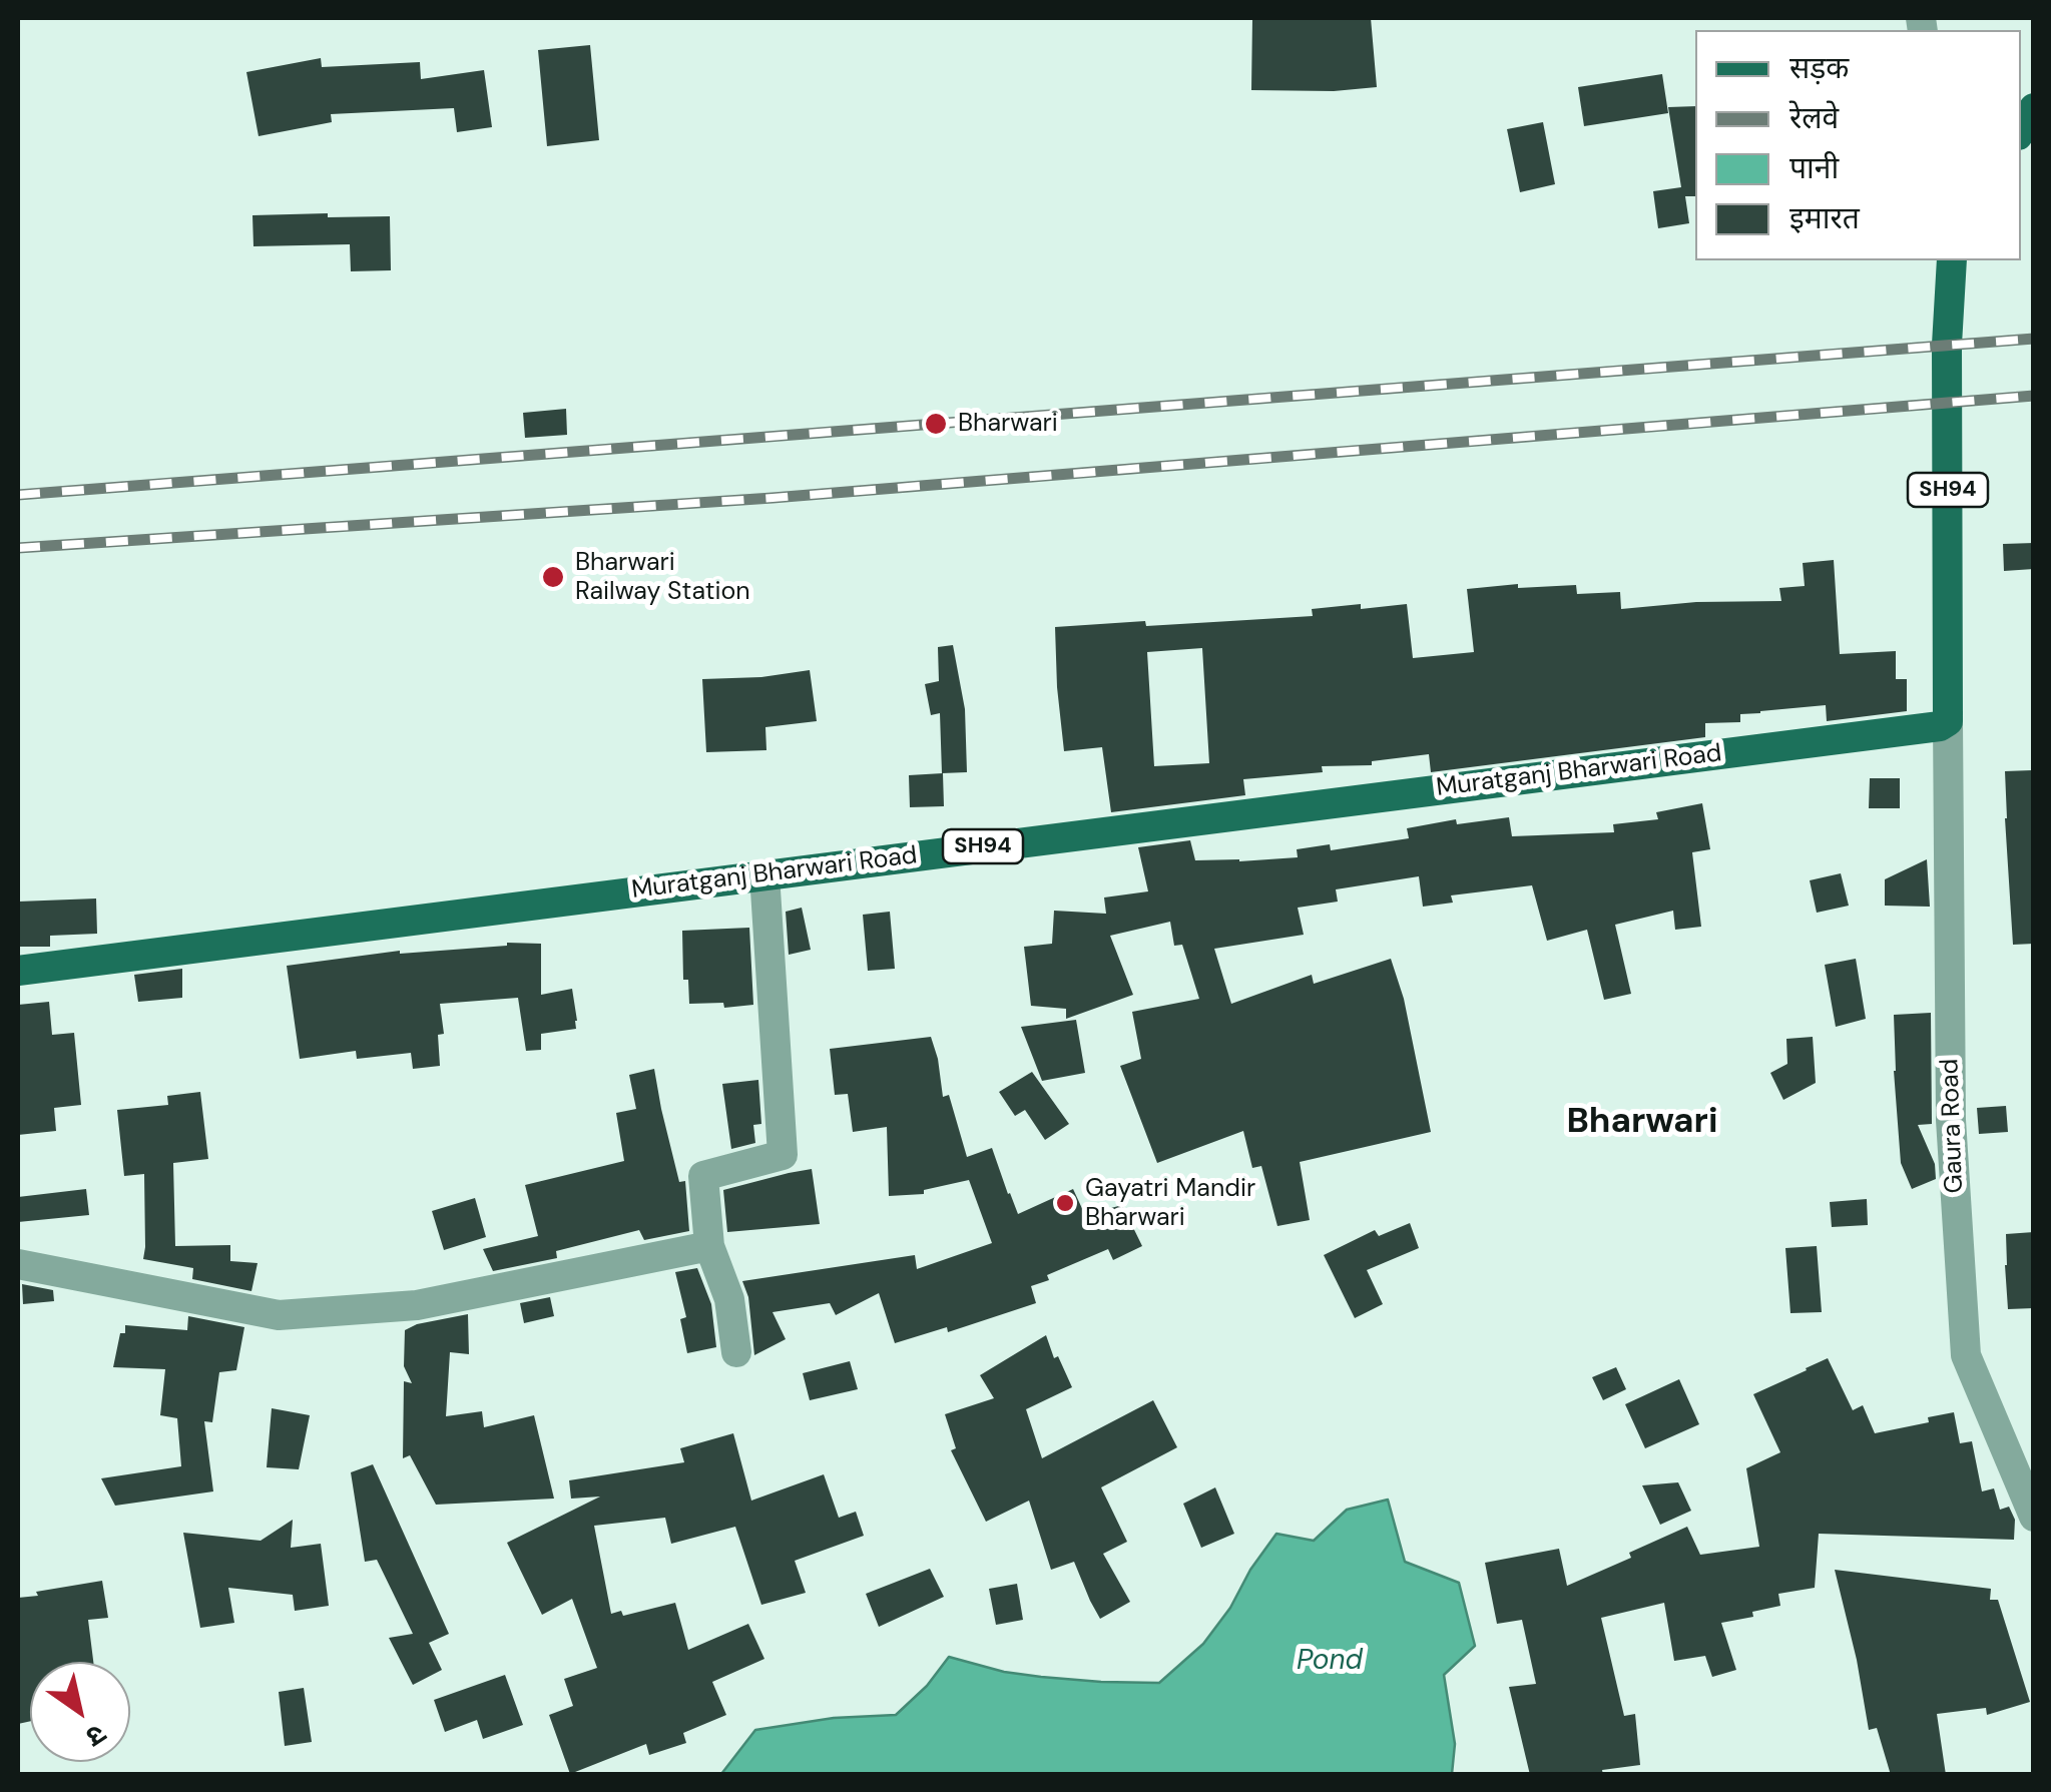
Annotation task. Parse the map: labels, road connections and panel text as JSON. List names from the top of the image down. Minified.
{"streets":{"main road":["SH94","Muratganj Bharwari Road"],"street":["Gaura Road"]},"crossings":[["SH94","Muratganj Bharwari Road"],["SH94","Gaura Road"],["Muratganj Bharwari Road","Gaura Road"]],"districts":["Bharwari"],"water":["Pond"],"places":["Bharwari","Bharwari Railway Station","Gayatri Mandir Bharwari"],"legend":["सड़क","रेलवे","पानी","इमारत"],"north":"bottom right"}
